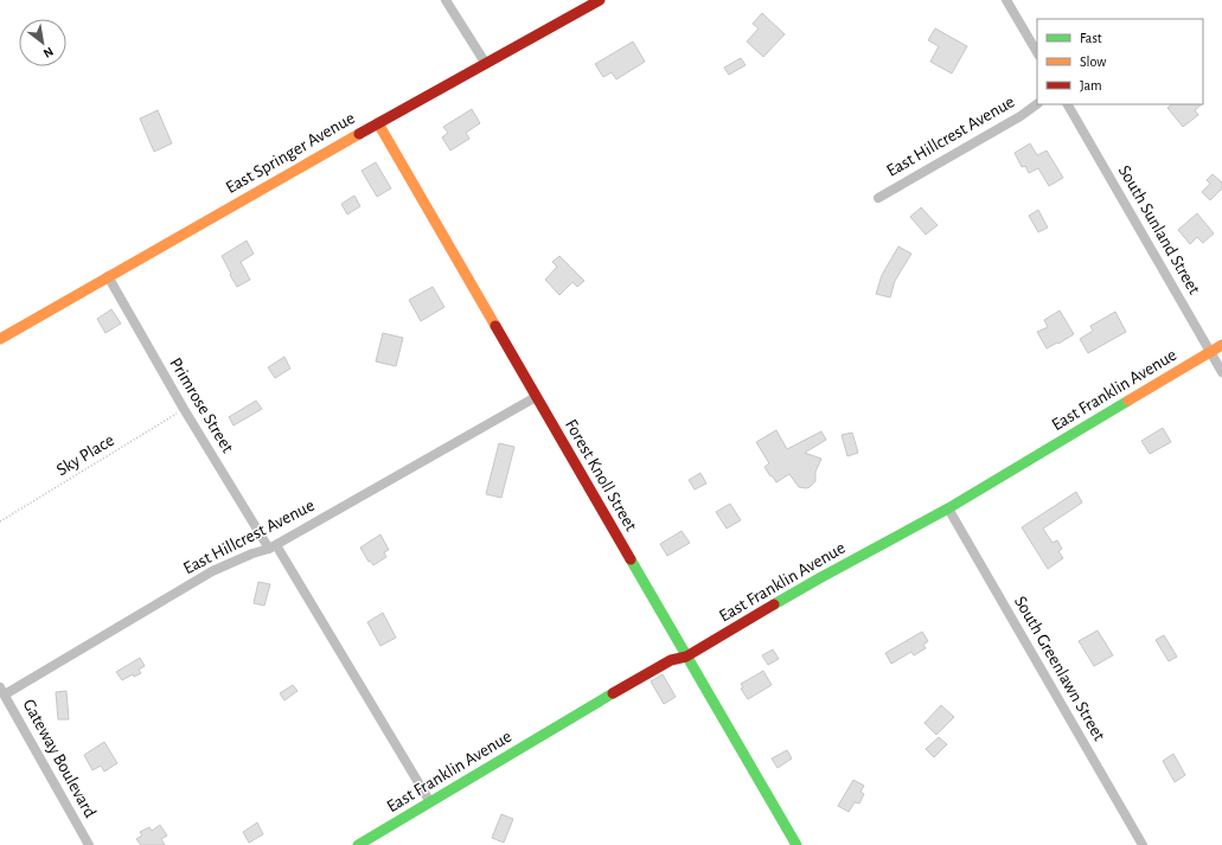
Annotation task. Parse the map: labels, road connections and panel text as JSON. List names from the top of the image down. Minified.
{"streets":{"street":["East Hillcrest Avenue","East Springer Avenue","South Sunland Street","East Franklin Avenue","Primrose Street","Forest Knoll Street","South Greenlawn Street","Gateway Boulevard"],"path":["Sky Place"]},"crossings":[["East Hillcrest Avenue","Primrose Street"],["East Hillcrest Avenue","Forest Knoll Street"],["East Hillcrest Avenue","Gateway Boulevard"],["East Springer Avenue","Primrose Street"],["East Springer Avenue","Forest Knoll Street"],["South Sunland Street","East Franklin Avenue"],["East Franklin Avenue","Primrose Street"],["East Franklin Avenue","Forest Knoll Street"],["East Franklin Avenue","South Greenlawn Street"],["Primrose Street","Sky Place"]],"legend":["Fast","Slow","Jam"],"north":"bottom right"}
